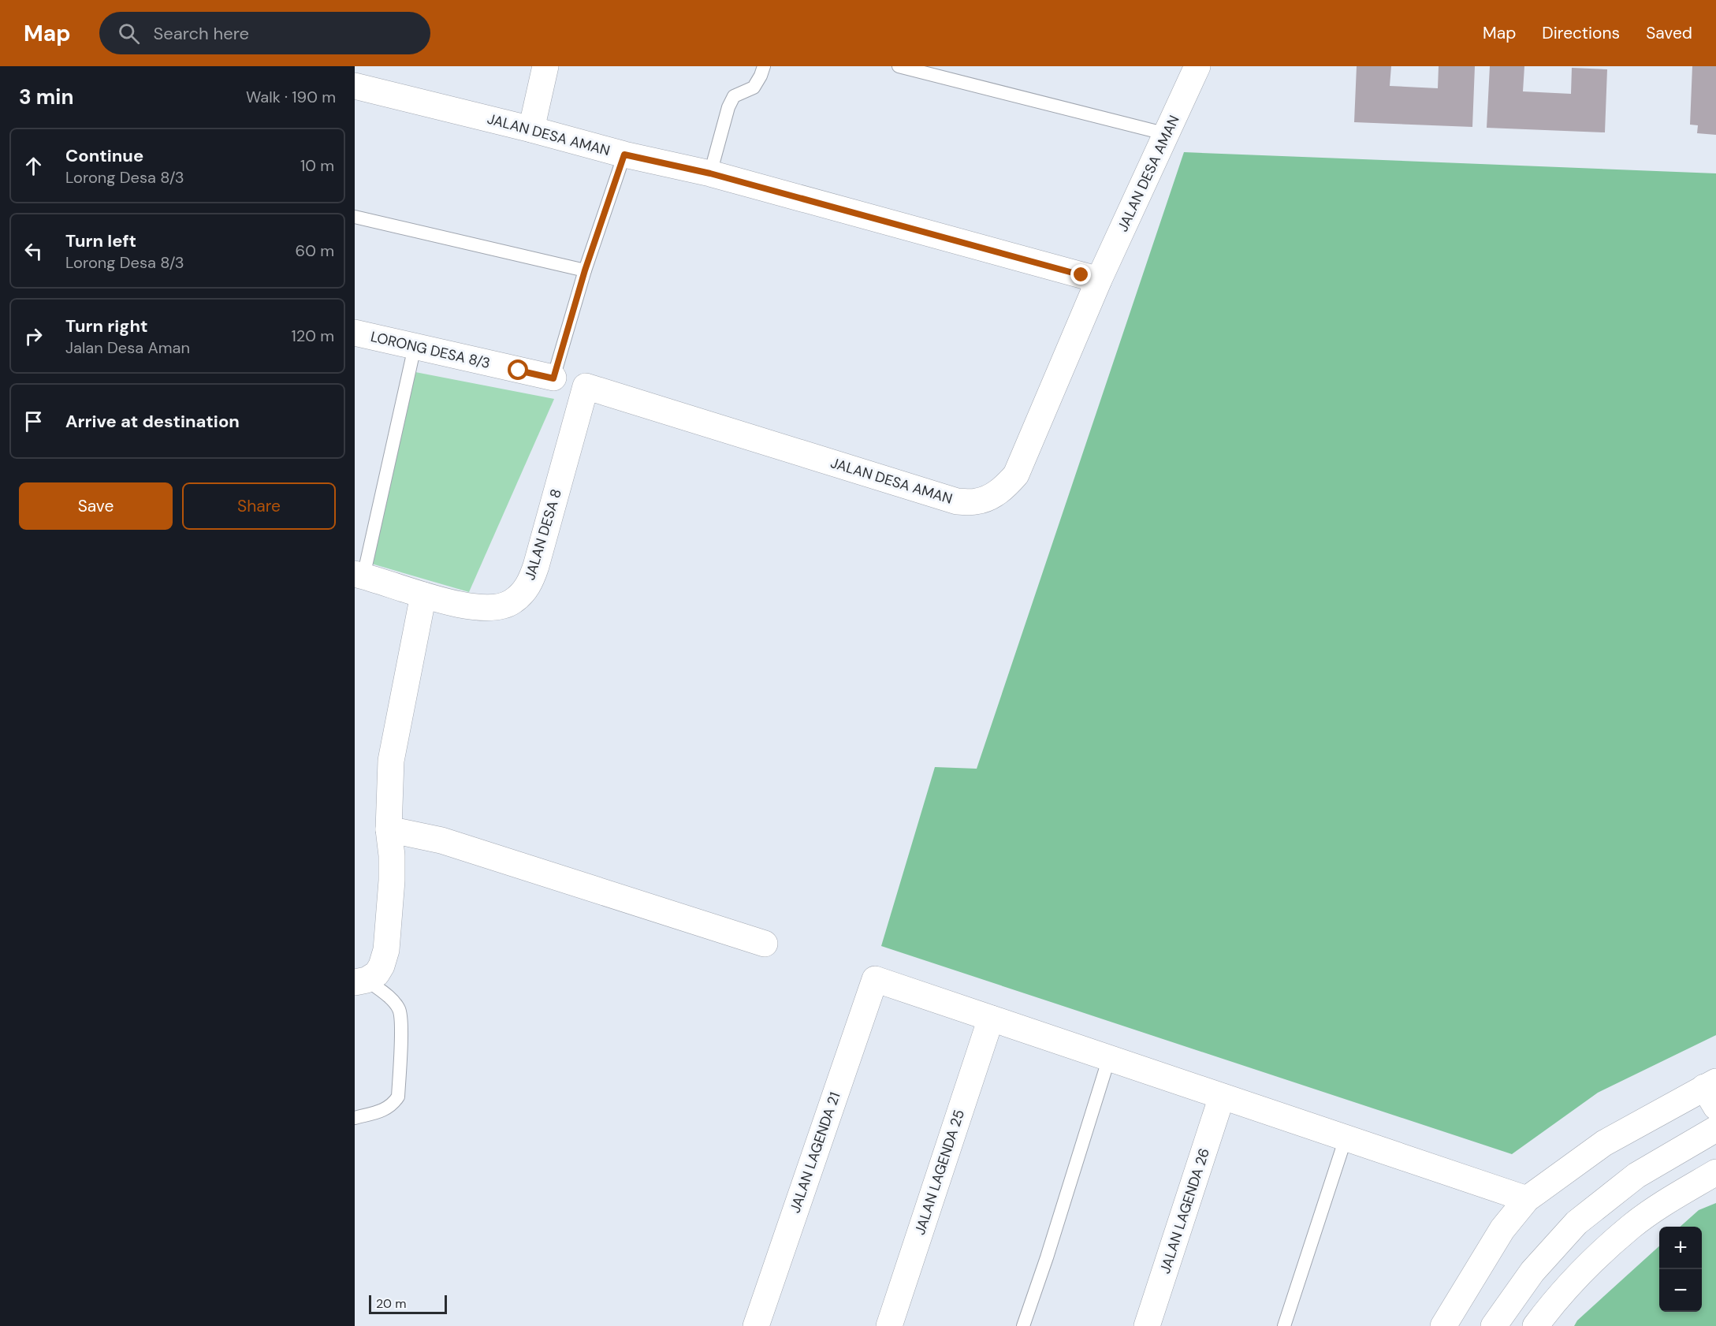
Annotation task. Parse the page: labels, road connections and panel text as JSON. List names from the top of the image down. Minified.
{"streets":{"street":["JALAN DESA AMAN","LORONG DESA 8/3","JALAN DESA 8","JALAN LAGENDA 21","JALAN LAGENDA 25","JALAN LAGENDA 26"]},"crossings":[["JALAN DESA AMAN","LORONG DESA 8/3"],["JALAN DESA AMAN","JALAN DESA 8"],["JALAN LAGENDA 21","JALAN LAGENDA 25"]],"scale_bar":"20 m","page":{"header":"Map","search":"Search here","nav":["Map","Directions","Saved"],"heading":["3 min","Walk · 190 m"],"list":[["Continue","Lorong Desa 8/3","10 m"],["Turn left","Lorong Desa 8/3","60 m"],["Turn right","Jalan Desa Aman","120 m"],"Arrive at destination"],"buttons":["Save","Share"],"map_buttons":["+","−"],"scale":"20 m"}}
